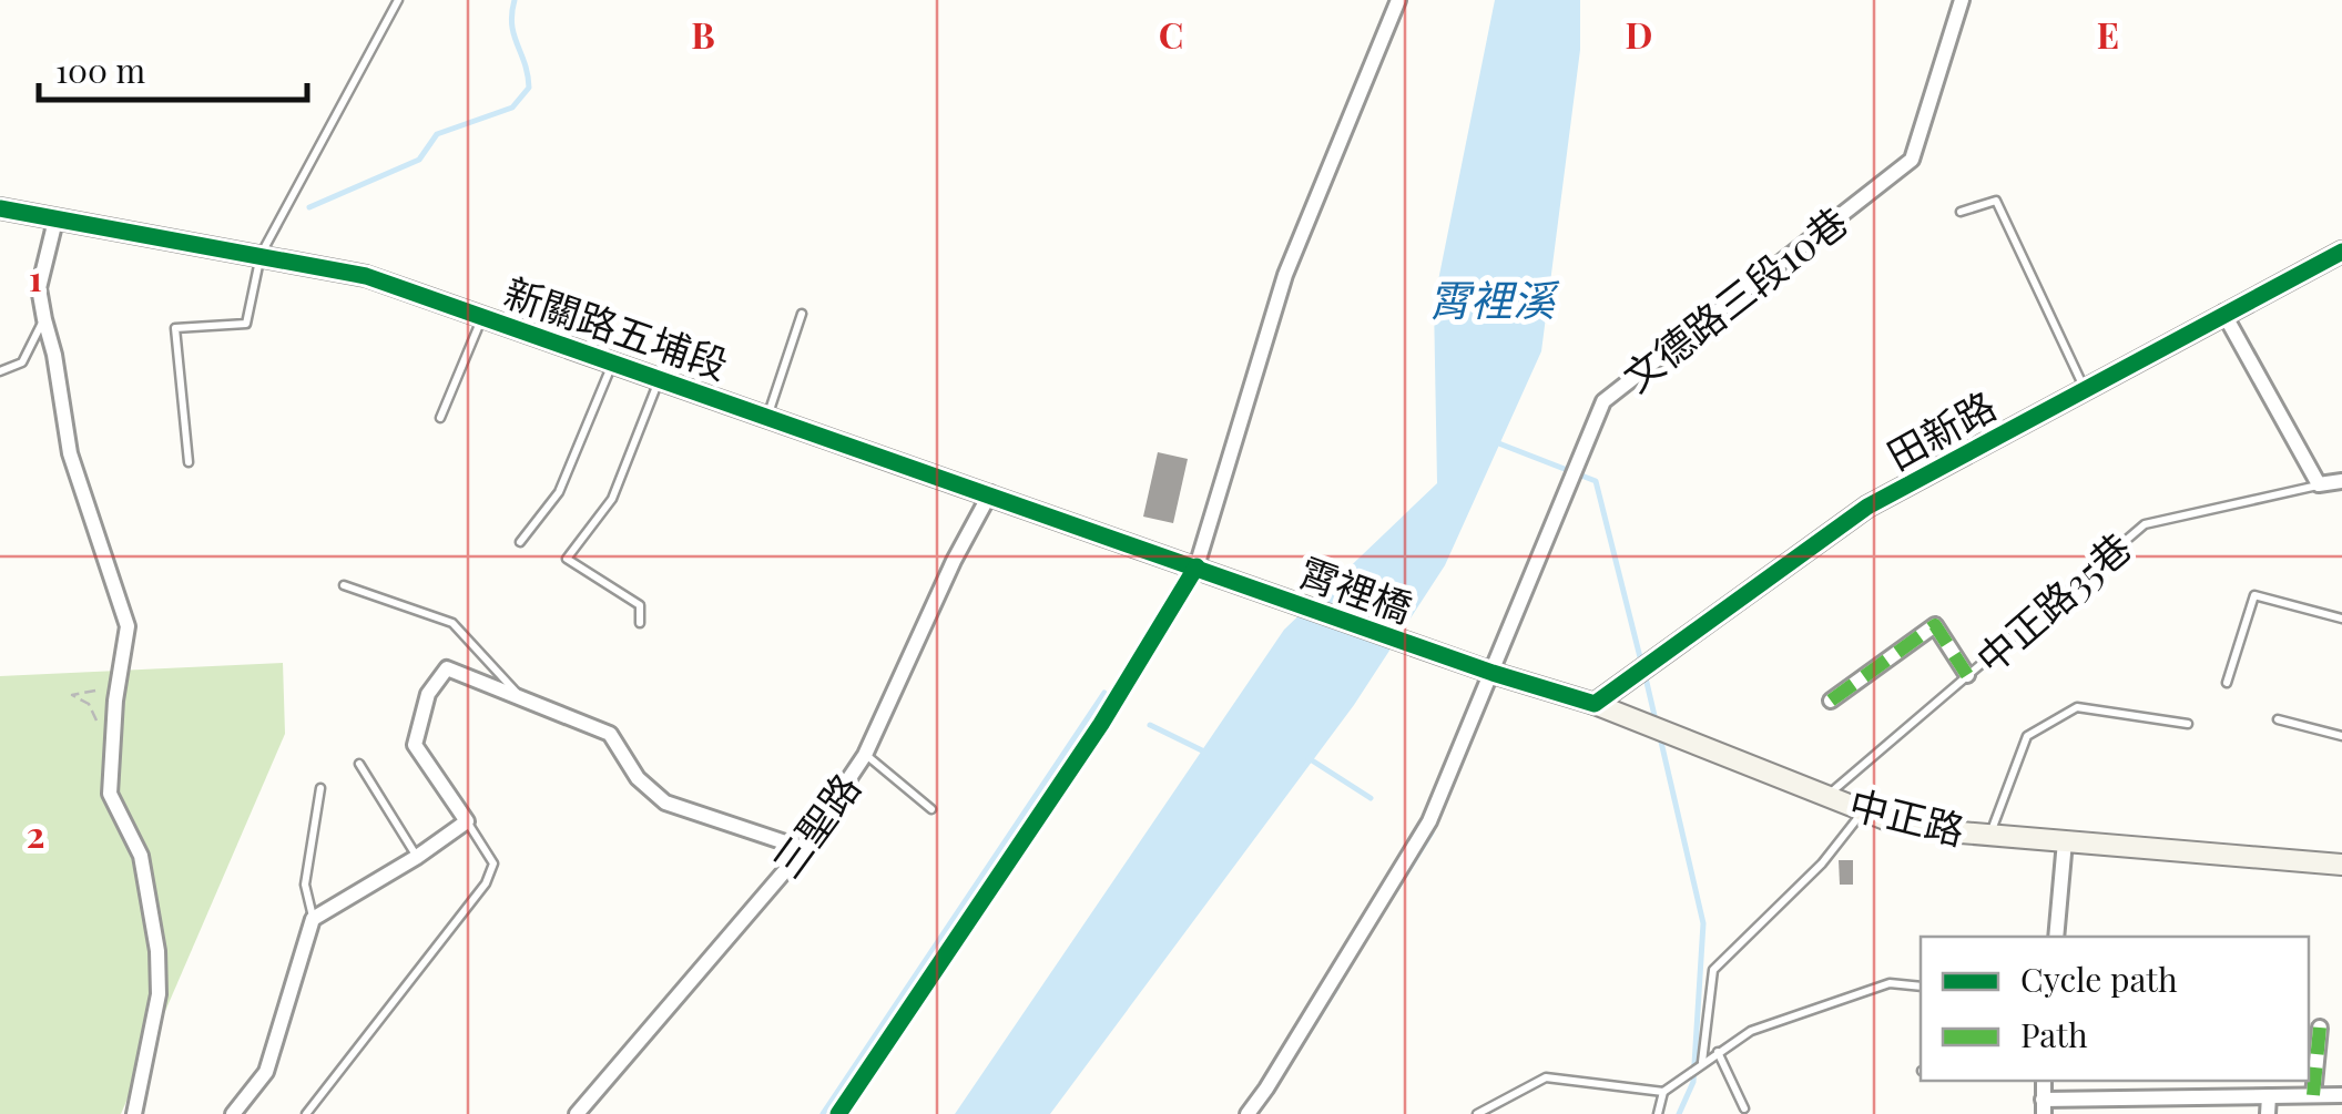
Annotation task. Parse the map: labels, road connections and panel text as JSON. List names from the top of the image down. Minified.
{"streets":{"main road":["新關路五埔段","田新路","霄裡橋","中正路"],"street":["文德路三段10巷","三聖路"],"lane":["中正路35巷"]},"crossings":[["文德路三段10巷","霄裡橋"],["文德路三段10巷","中正路"],["新關路五埔段","霄裡橋"],["新關路五埔段","三聖路"],["田新路","中正路"],["霄裡橋","中正路"],["中正路35巷","中正路"]],"water":["霄裡溪"],"legend":["Cycle path","Path"],"scale_bar":"100 m","grid":{"columns":["B","C","D","E"],"rows":["1","2"]}}
